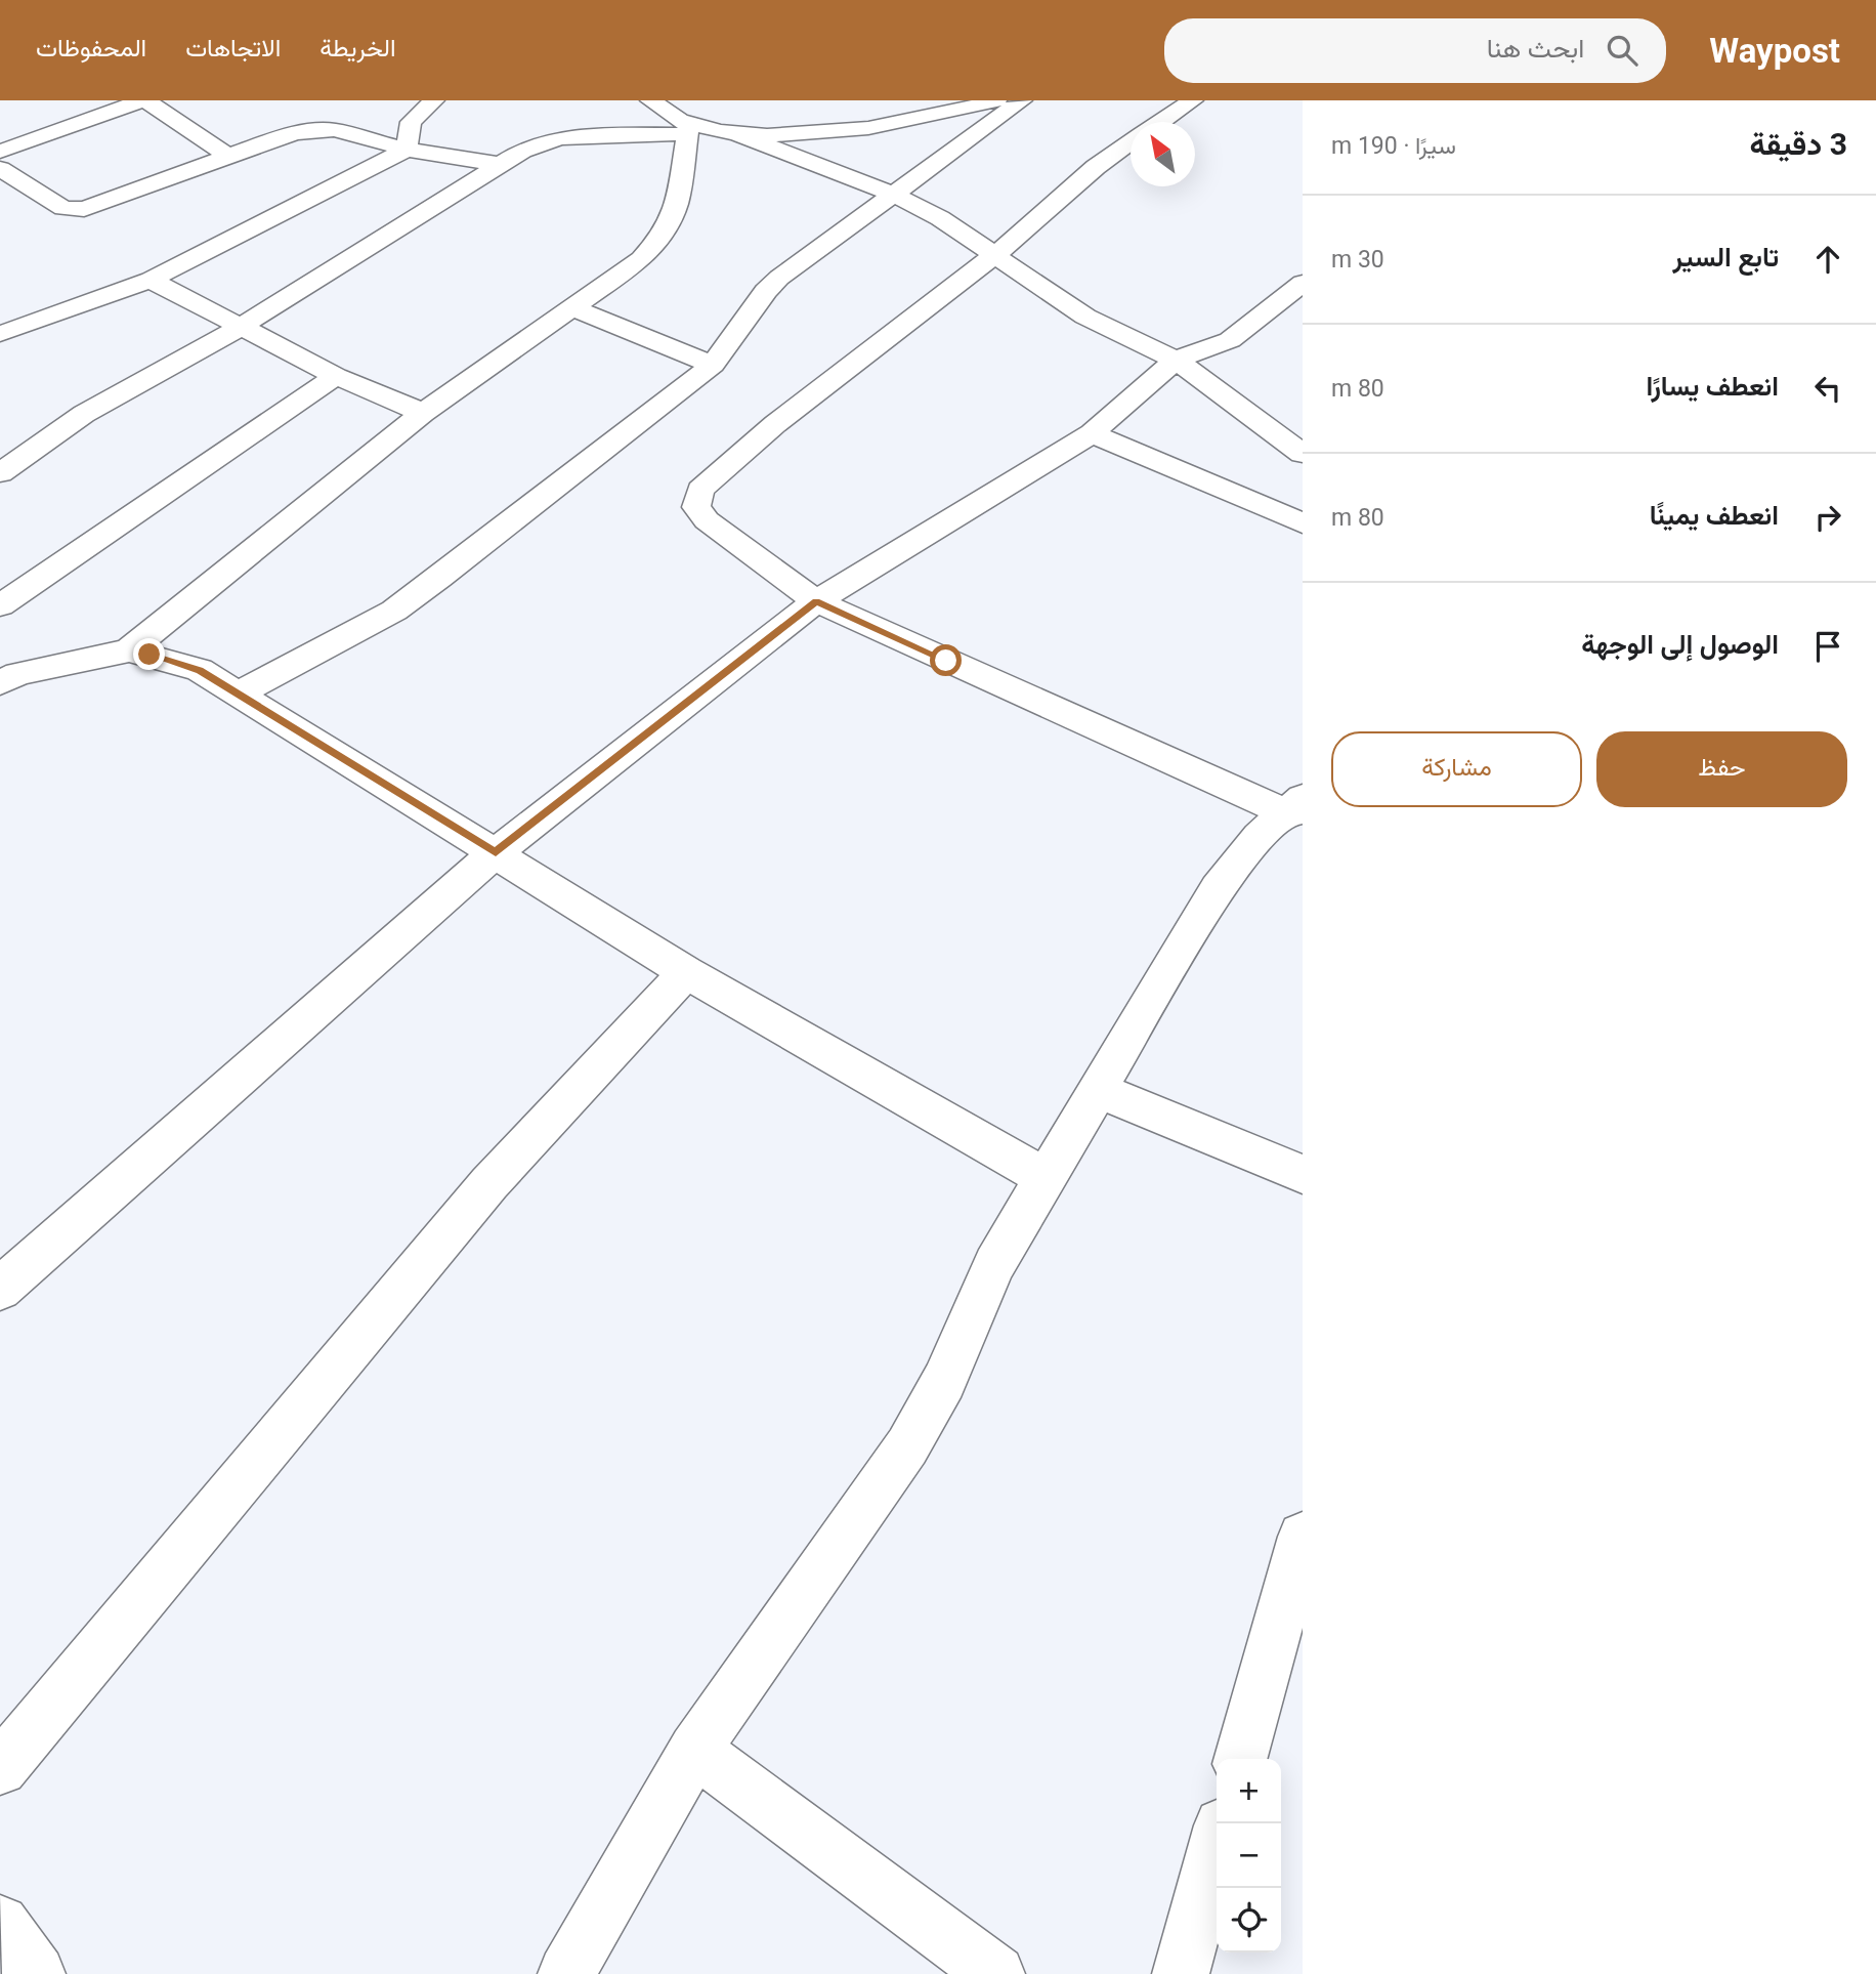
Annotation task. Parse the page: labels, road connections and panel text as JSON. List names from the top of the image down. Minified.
{"north":"top left","page":{"header":"Waypost","search":"ابحث هنا","nav":["الخريطة","الاتجاهات","المحفوظات"],"heading":["3 دقيقة","سيرًا · 190 m"],"list":[["تابع السير","30 m"],["انعطف يسارًا","80 m"],["انعطف يمينًا","80 m"],"الوصول إلى الوجهة"],"buttons":["حفظ","مشاركة"],"map_buttons":["+","−"]}}
